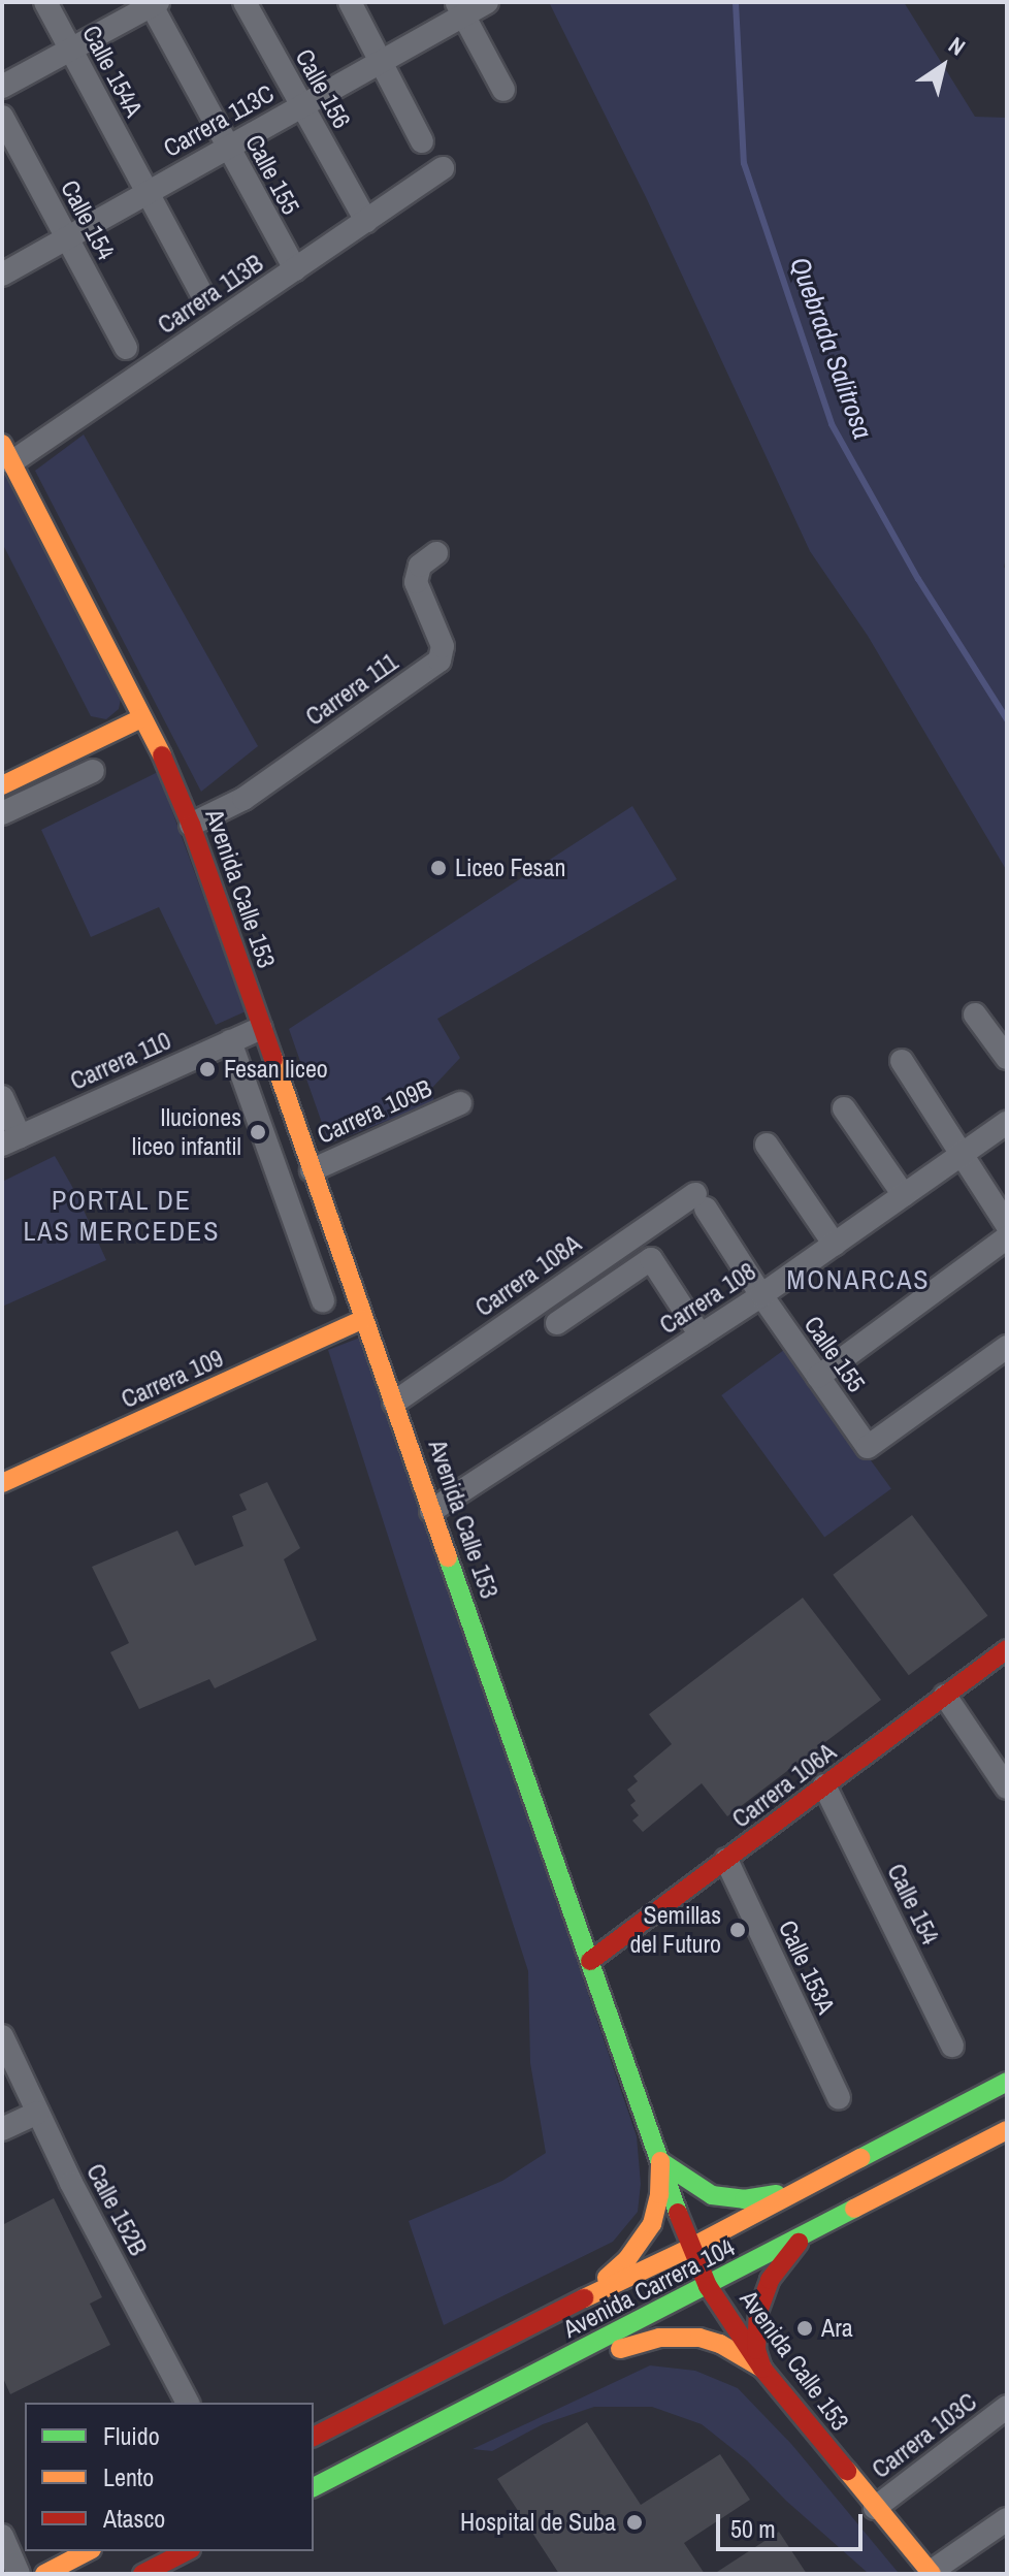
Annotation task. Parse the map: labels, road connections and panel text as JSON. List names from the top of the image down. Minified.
{"streets":{"street":["Calle 154A","Calle 156","Carrera 113C","Calle 155","Calle 154","Carrera 113B","Carrera 111","Avenida Calle 153","Carrera 110","Carrera 109B","Carrera 108A","Carrera 108","Carrera 109","Carrera 106A","Calle 153A","Calle 152B","Avenida Carrera 104","Carrera 103C"]},"crossings":[["Calle 154A","Carrera 113C"],["Calle 156","Carrera 113C"],["Calle 156","Carrera 113B"],["Carrera 113C","Calle 155"],["Carrera 113C","Calle 154"],["Calle 155","Carrera 113B"],["Calle 155","Carrera 108A"],["Calle 155","Carrera 108"],["Calle 154","Carrera 106A"],["Carrera 113B","Avenida Calle 153"],["Carrera 111","Avenida Calle 153"],["Avenida Calle 153","Carrera 110"],["Avenida Calle 153","Carrera 109B"],["Avenida Calle 153","Carrera 108A"],["Avenida Calle 153","Carrera 108"],["Avenida Calle 153","Carrera 109"],["Avenida Calle 153","Carrera 106A"],["Avenida Calle 153","Avenida Carrera 104"],["Avenida Calle 153","Carrera 103C"],["Carrera 106A","Calle 153A"]],"districts":["PORTAL DE LAS MERCEDES","MONARCAS"],"water":["Quebrada Salitrosa"],"places":["Liceo Fesan","Fesan liceo","Iluciones liceo infantil","Semillas del Futuro","Ara","Hospital de Suba"],"legend":["Fluido","Lento","Atasco"],"scale_bar":"50 m","north":"top right"}
